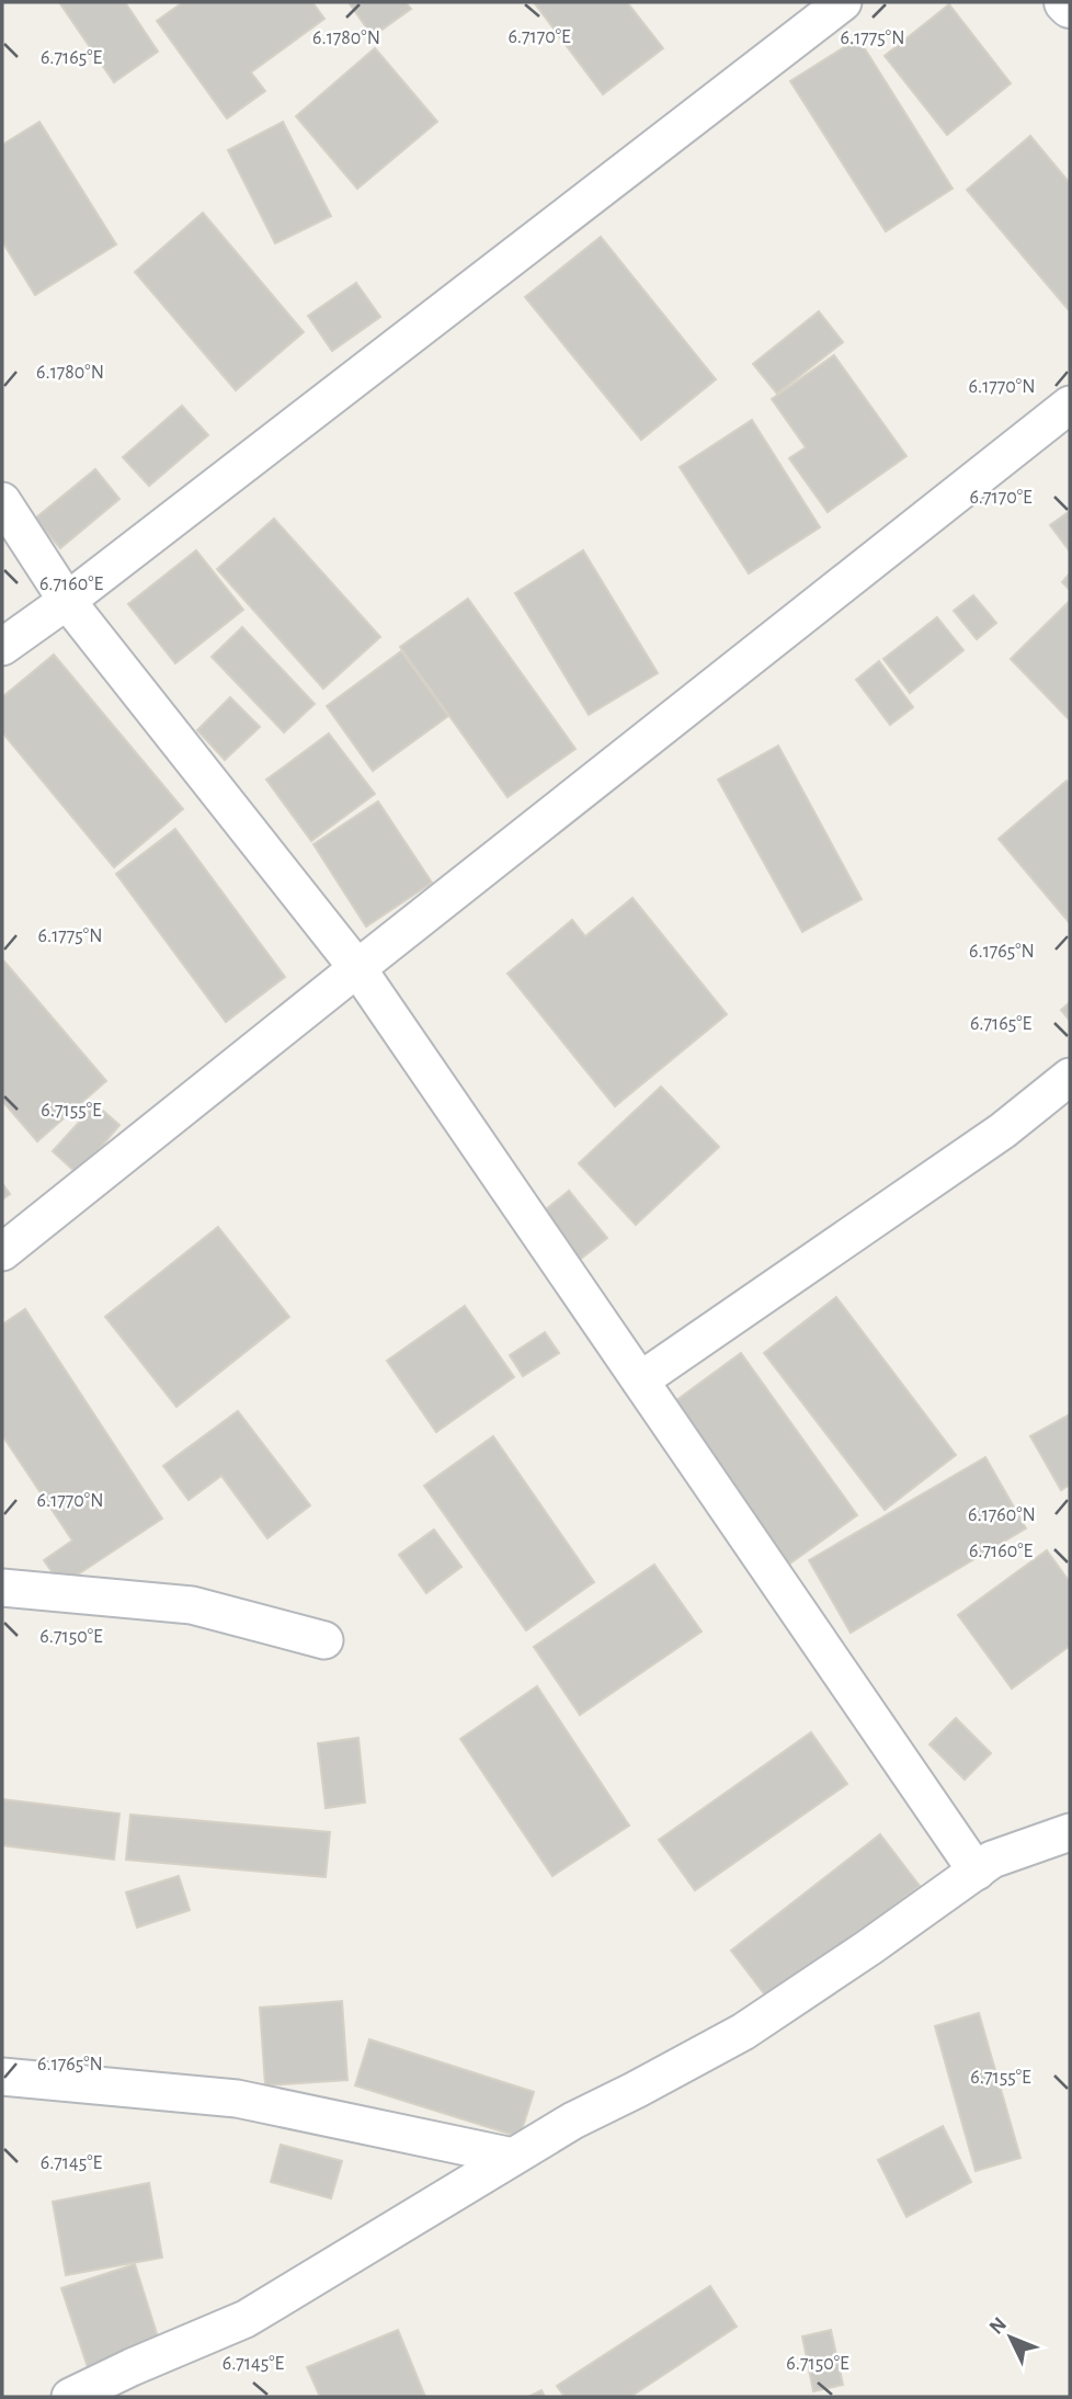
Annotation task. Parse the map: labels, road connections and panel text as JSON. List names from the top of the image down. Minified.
{"north":"top left","coordinates":["6.7170°E","6.1780°N","6.1775°N","6.7165°E","6.1770°N","6.7160°E","6.1765°N","6.7155°E","6.1760°N","6.7150°E","6.7145°E"]}
